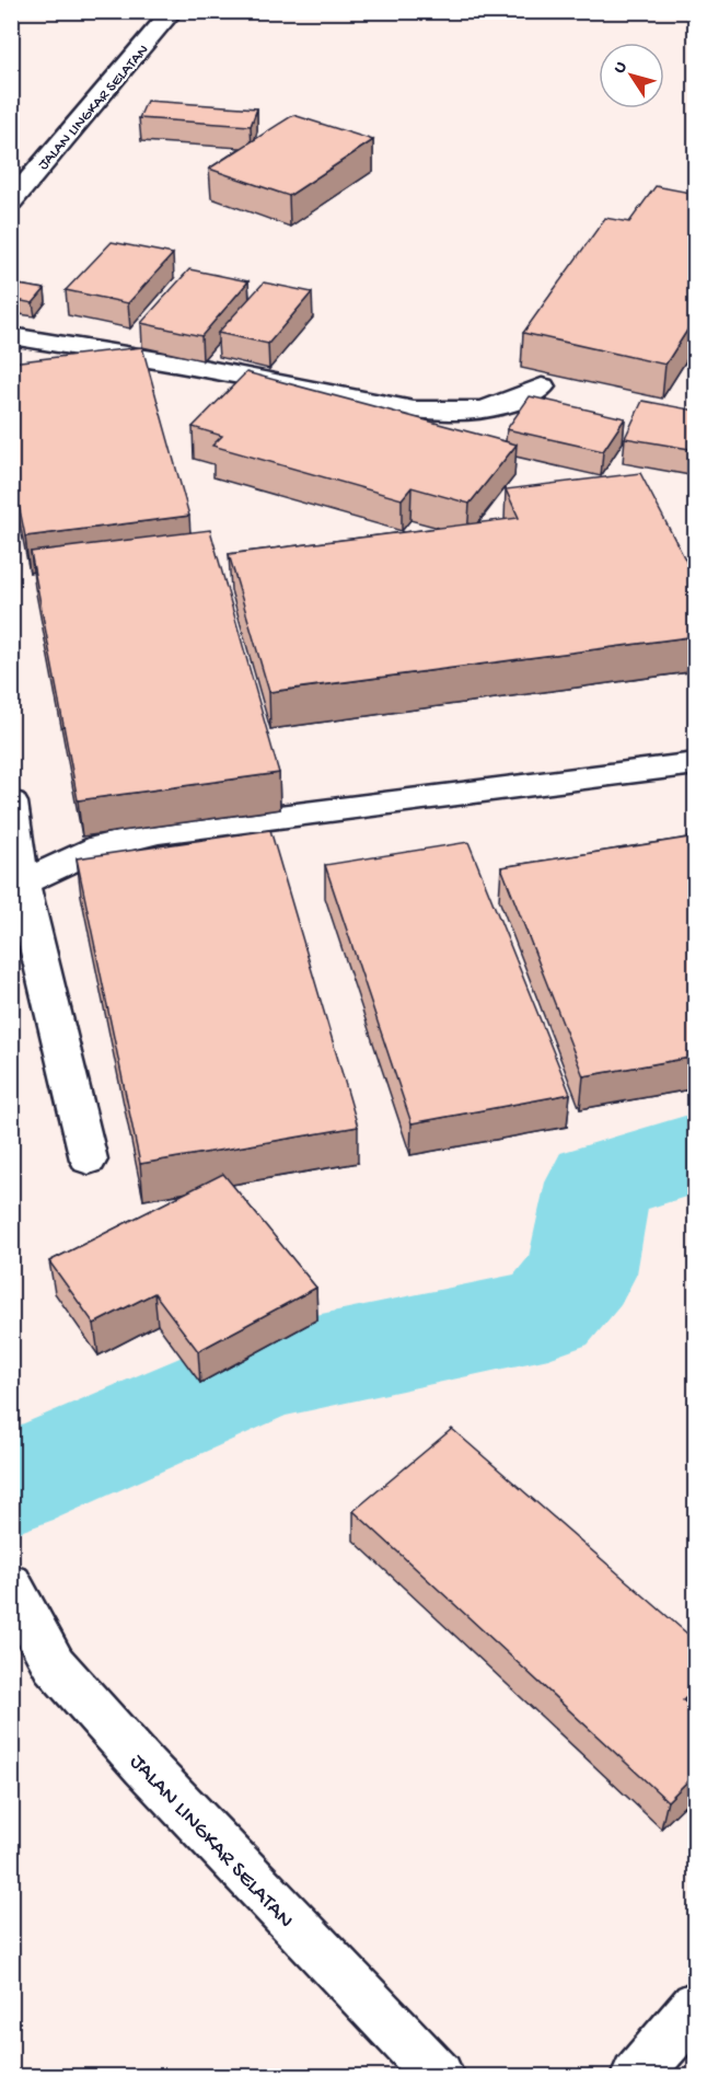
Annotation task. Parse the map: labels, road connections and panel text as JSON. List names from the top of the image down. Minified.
{"streets":{"main road":["JALAN LINGKAR SELATAN"]},"north":"top left"}
